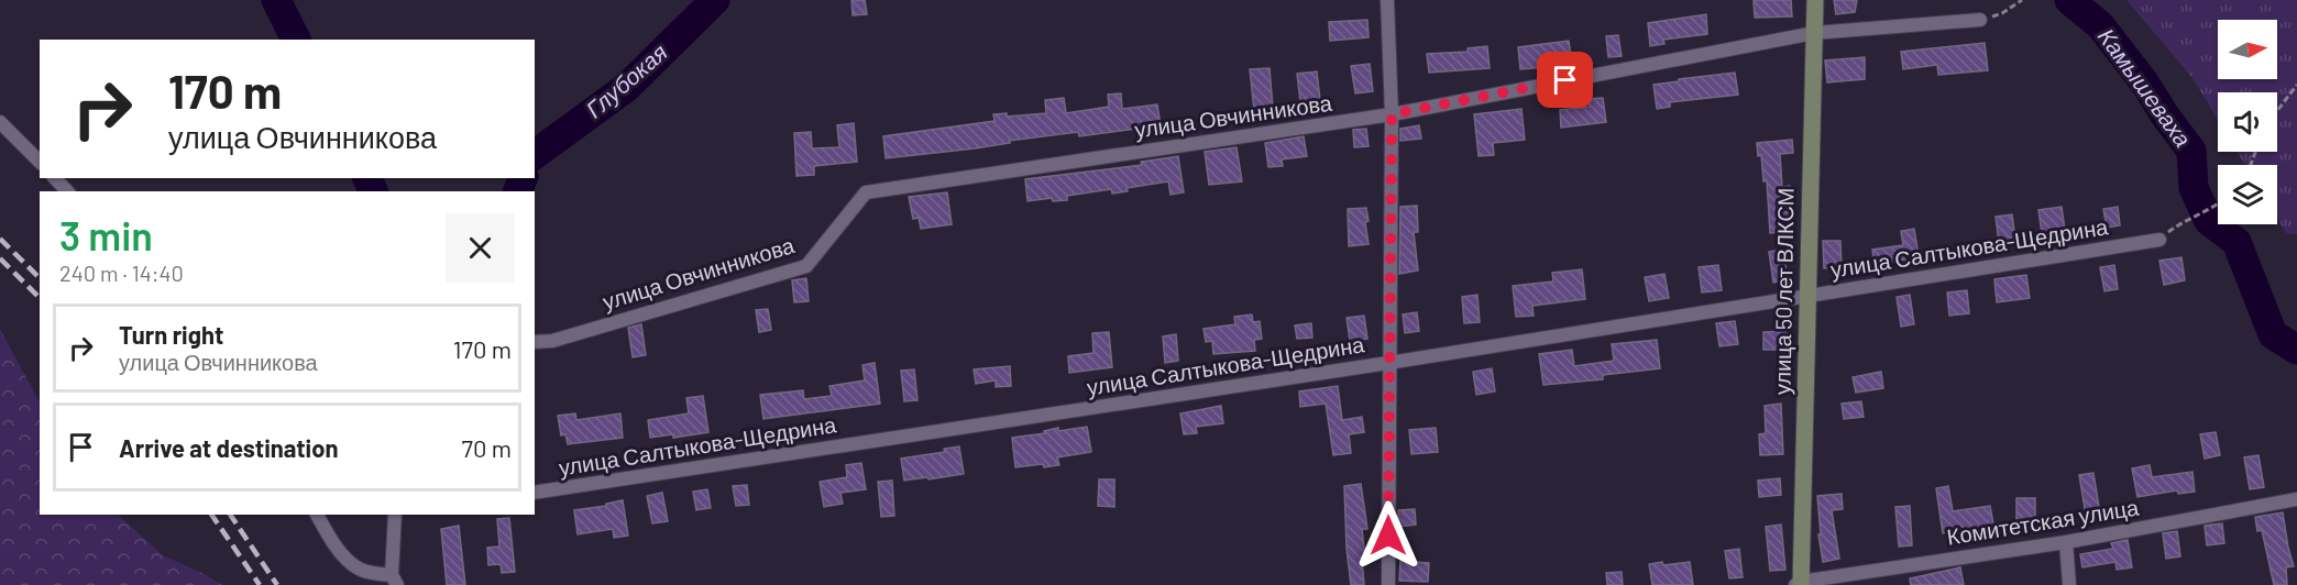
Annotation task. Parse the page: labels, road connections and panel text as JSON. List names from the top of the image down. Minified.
{"streets":{"main road":["улица 50 лет ВЛКСМ"],"street":["улица Овчинникова","улица Салтыкова-Щедрина","Комитетская улица"]},"crossings":[["улица Овчинникова","улица 50 лет ВЛКСМ"],["улица Салтыкова-Щедрина","улица 50 лет ВЛКСМ"],["улица 50 лет ВЛКСМ","Комитетская улица"]],"water":["Глубокая","Камышеваха"],"north":"right","page":{"turn":["170 m","улица Овчинникова"],"heading":["3 min","240 m · 14:40"],"list":[{"name":"Turn right","note":"улица Овчинникова","value":"170 m"},{"name":"Arrive at destination","value":"70 m"}]}}
